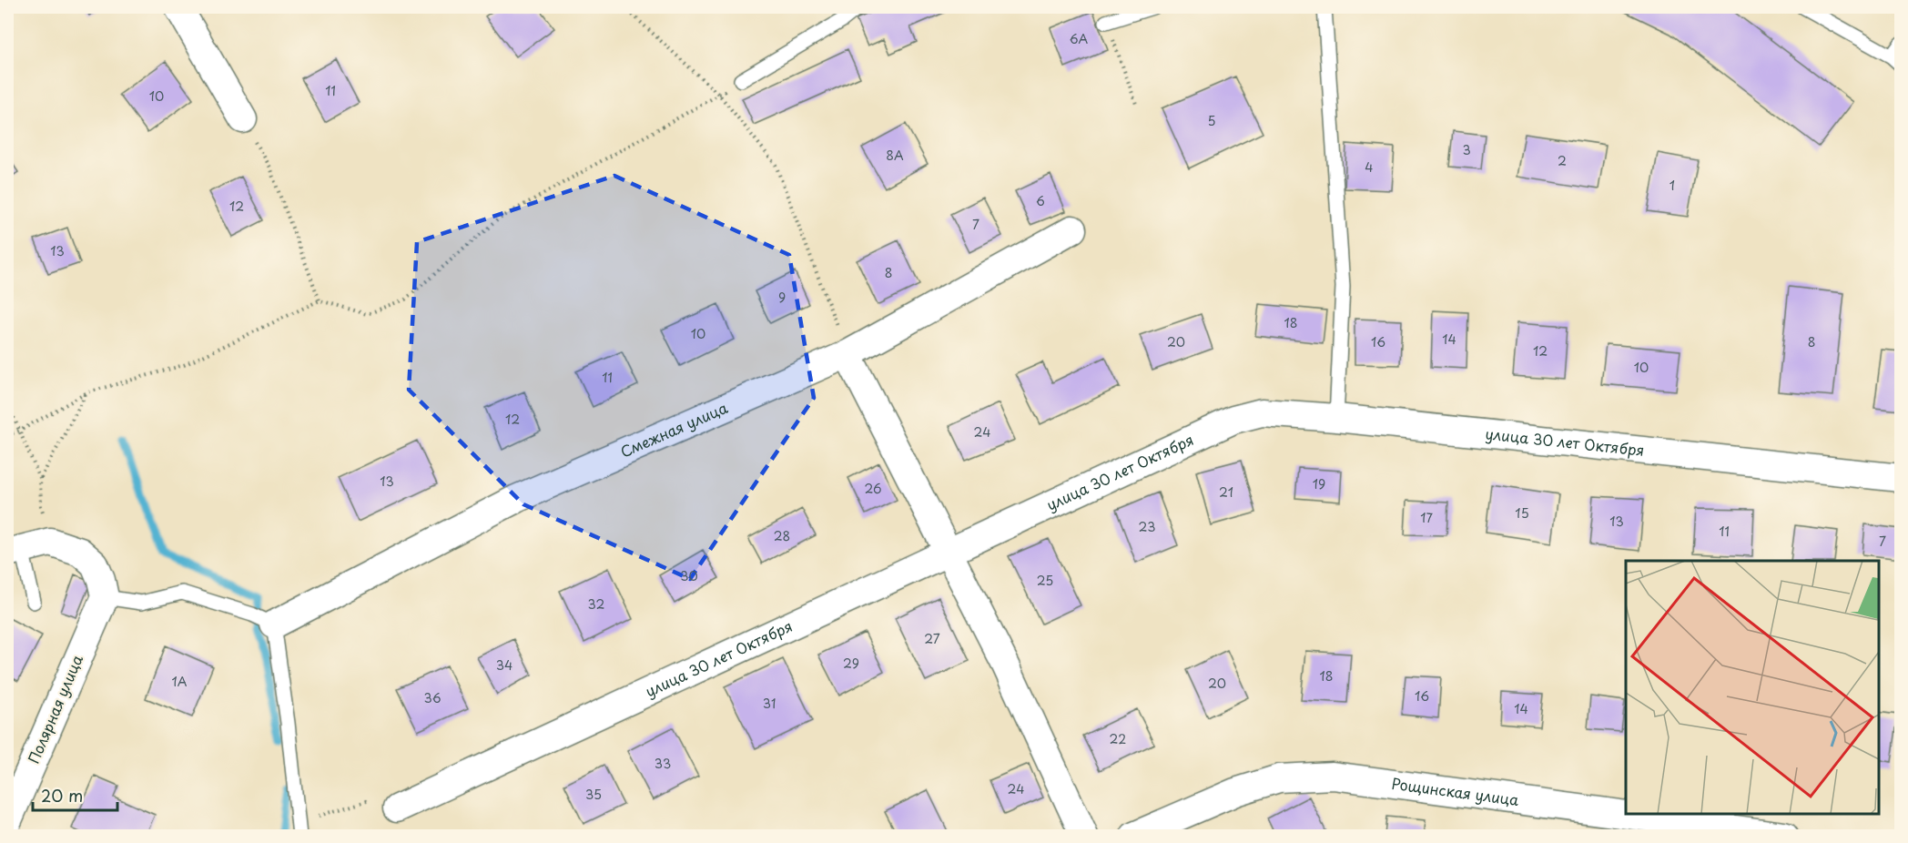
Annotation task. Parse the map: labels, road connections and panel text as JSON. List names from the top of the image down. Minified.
{"streets":{"street":["Смежная улица","улица 30 лет Октября","Полярная улица","Рощинская улица"]},"house_numbers":["6А","11","10","5","3","8А","2","4","1","6","12","7","13","8","9","18","10","14","20","16","8","12","10","11","12","24","13","19","26","21","15","17","13","23","11","28","7","30","25","32","27","29","34","18","1А","20","16","36","31","14","22","33","24","35"],"scale_bar":"20 m"}
